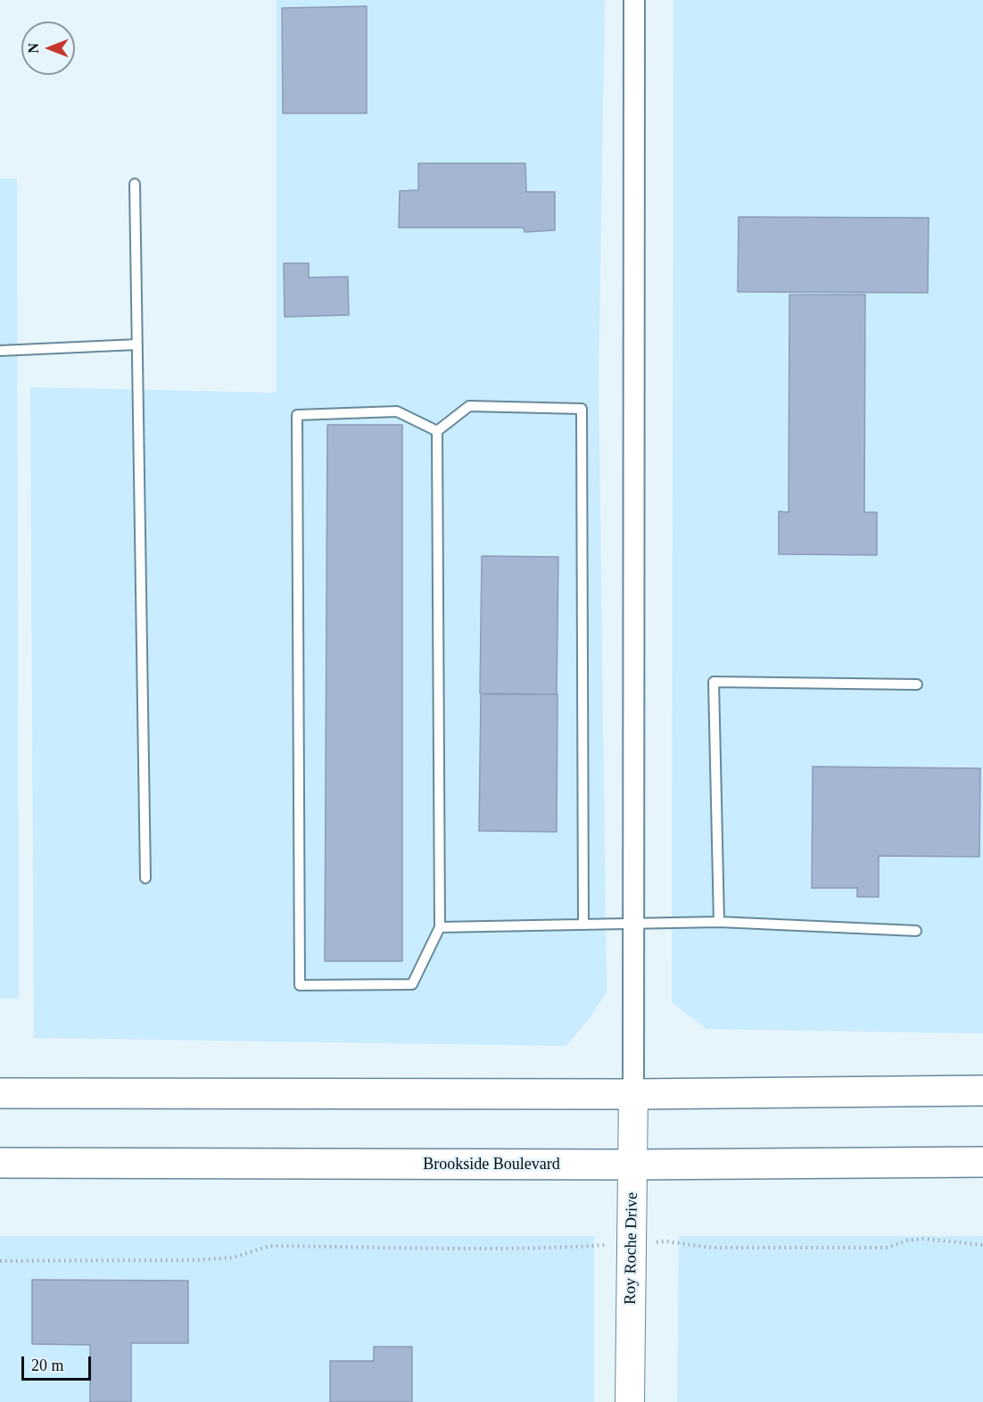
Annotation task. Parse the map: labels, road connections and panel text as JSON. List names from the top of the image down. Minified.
{"streets":{"main road":["Brookside Boulevard"],"street":["Roy Roche Drive"]},"crossings":[["Brookside Boulevard","Roy Roche Drive"]],"scale_bar":"20 m","north":"left"}
